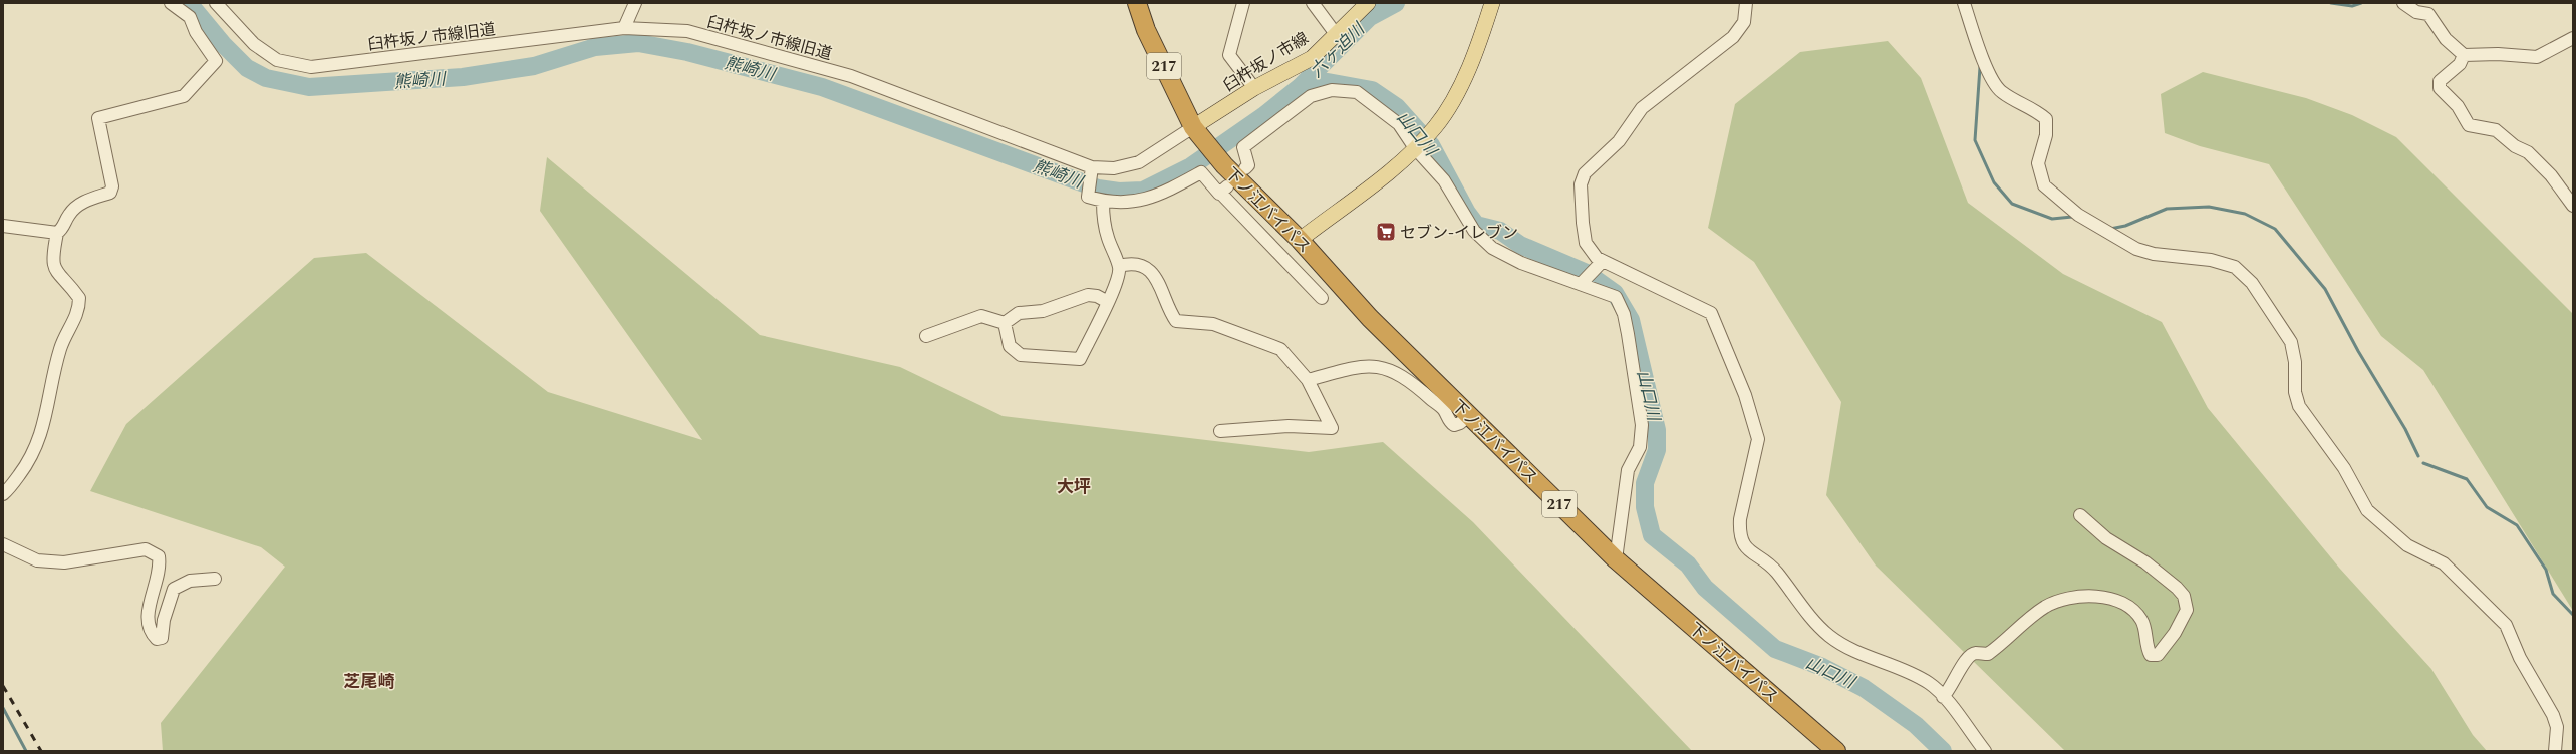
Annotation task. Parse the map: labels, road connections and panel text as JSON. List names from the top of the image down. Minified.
{"streets":{"highway":["217","下ノ江バイパス"],"main road":["臼杵坂ノ市線"],"street":["臼杵坂ノ市線旧道"]},"crossings":[["臼杵坂ノ市線旧道","臼杵坂ノ市線"],["臼杵坂ノ市線旧道","217"],["臼杵坂ノ市線旧道","下ノ江バイパス"],["臼杵坂ノ市線","217"],["臼杵坂ノ市線","下ノ江バイパス"],["217","下ノ江バイパス"]],"districts":["大坪","芝尾崎"],"water":["六ヶ迫川","熊崎川","山口川"],"places":{"supermarket":["セブン-イレブン"]}}
